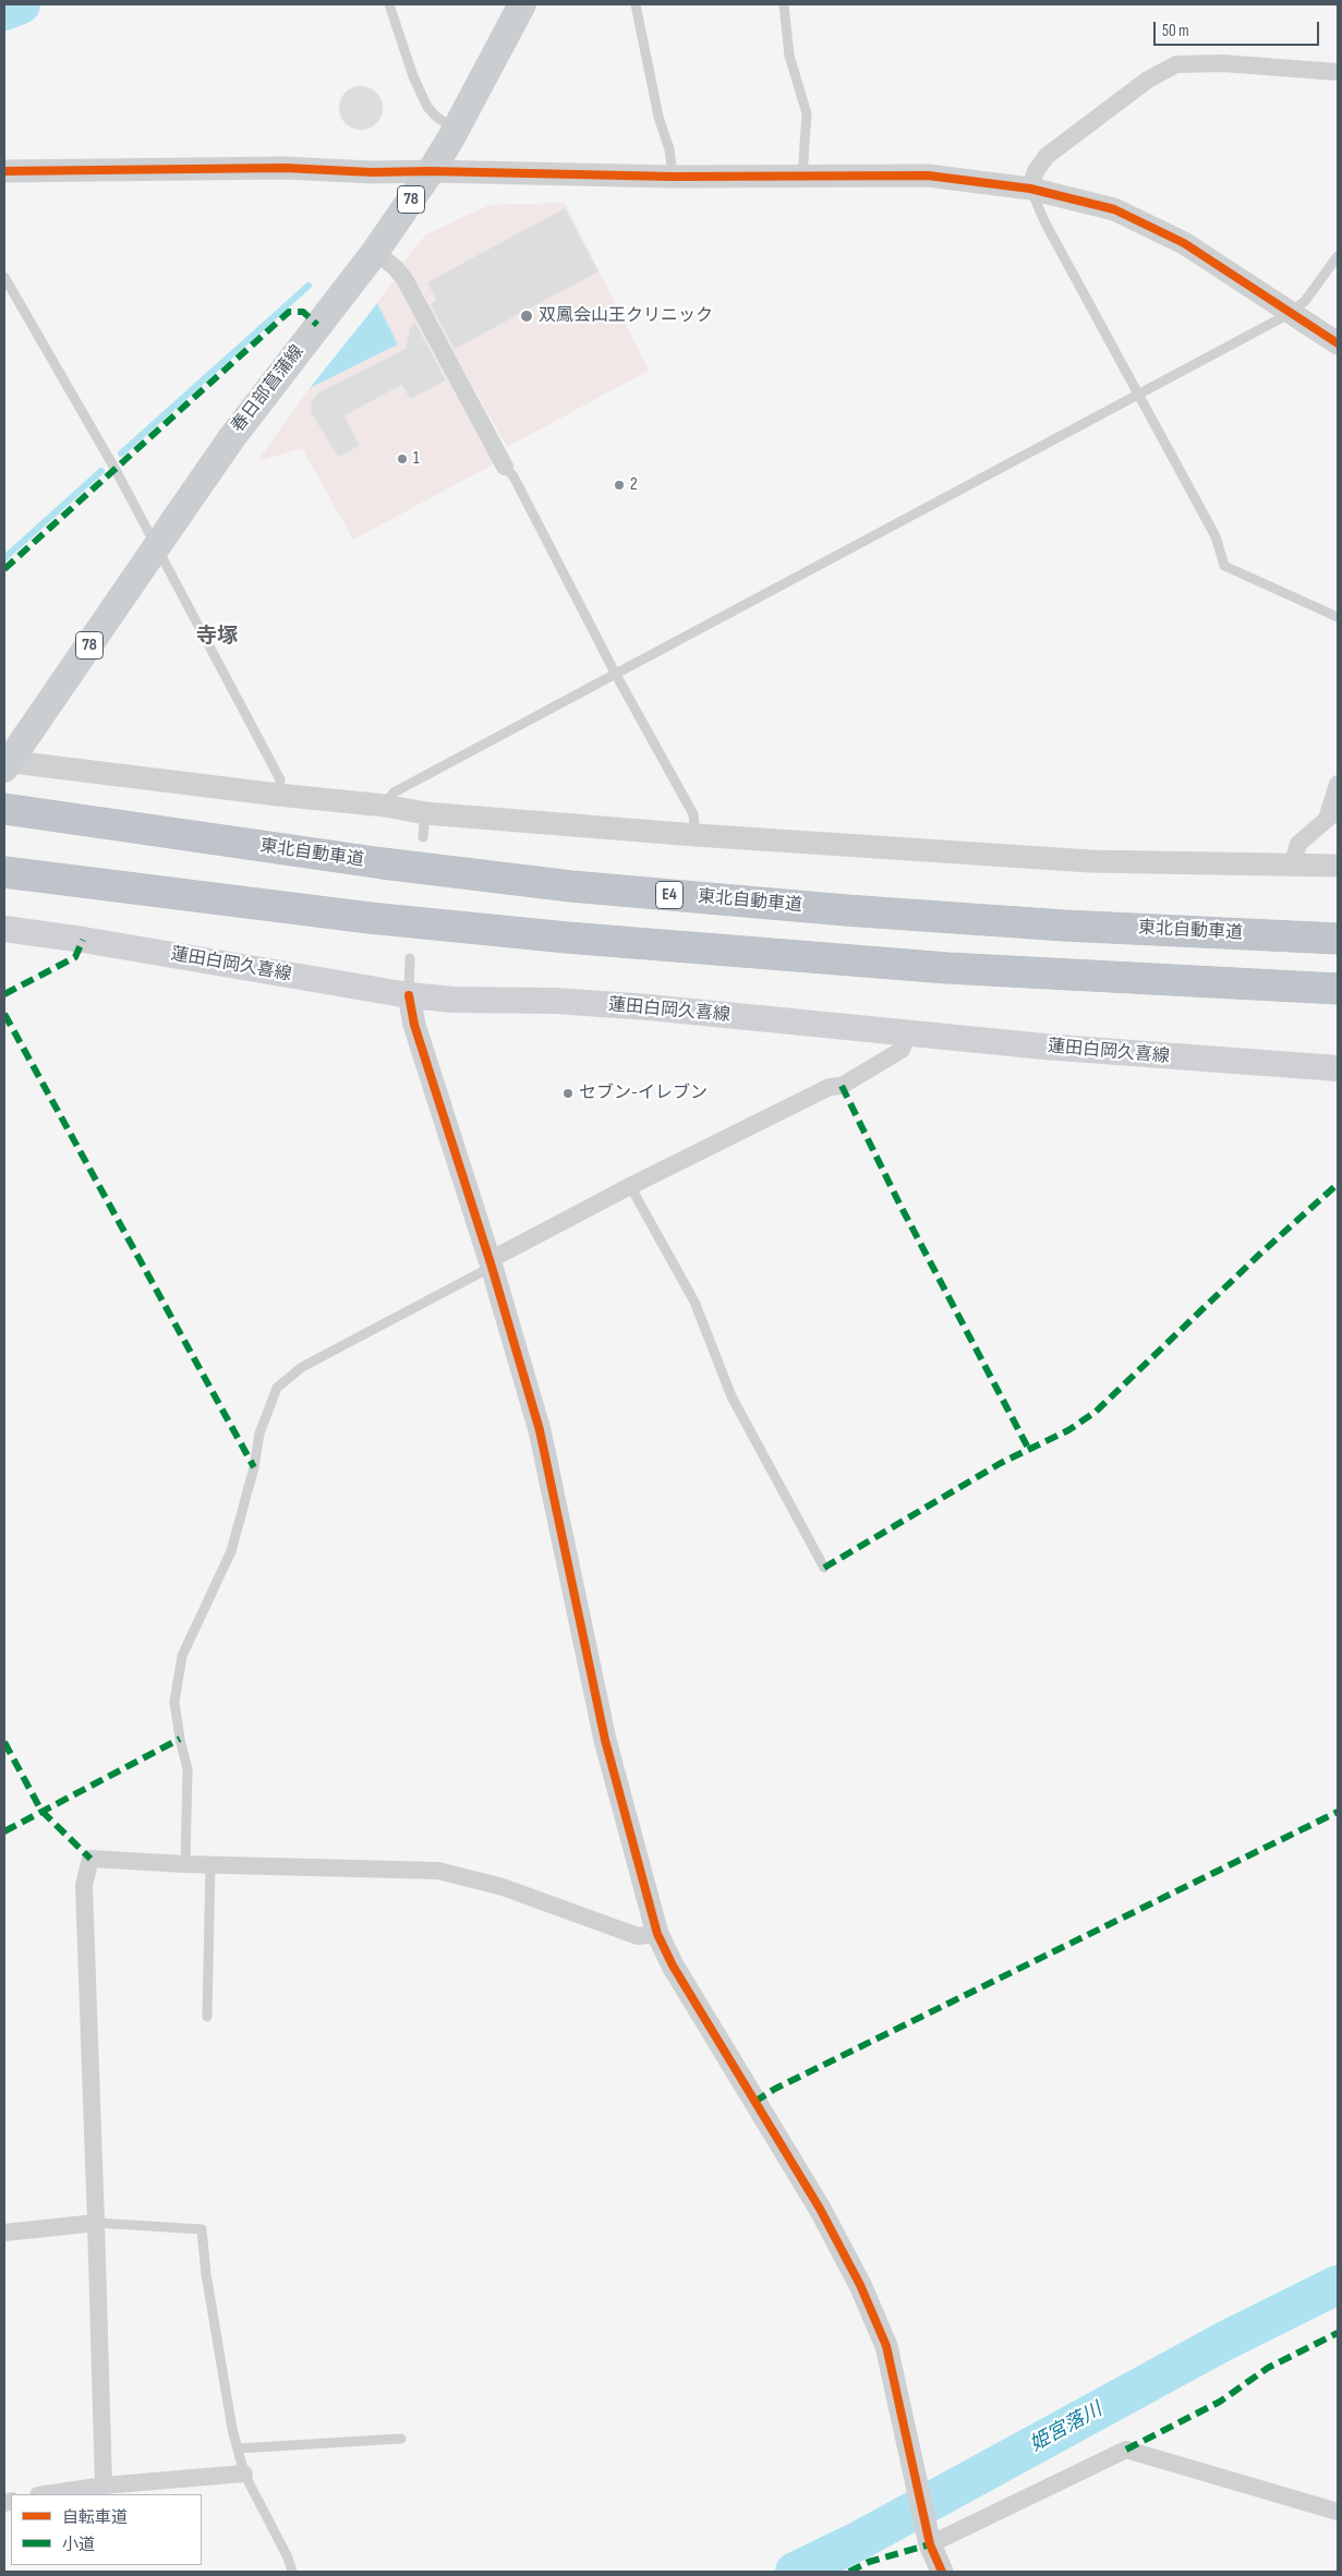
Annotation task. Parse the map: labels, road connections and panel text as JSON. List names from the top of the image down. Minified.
{"streets":{"highway":["東北自動車道","E4"],"main road":["78","春日部菖蒲線","蓮田白岡久喜線"]},"districts":["寺塚"],"water":["姫宮落川"],"places":["双鳳会山王クリニック","1","2","セブン-イレブン"],"legend":["自転車道","小道"],"scale_bar":"50 m"}
